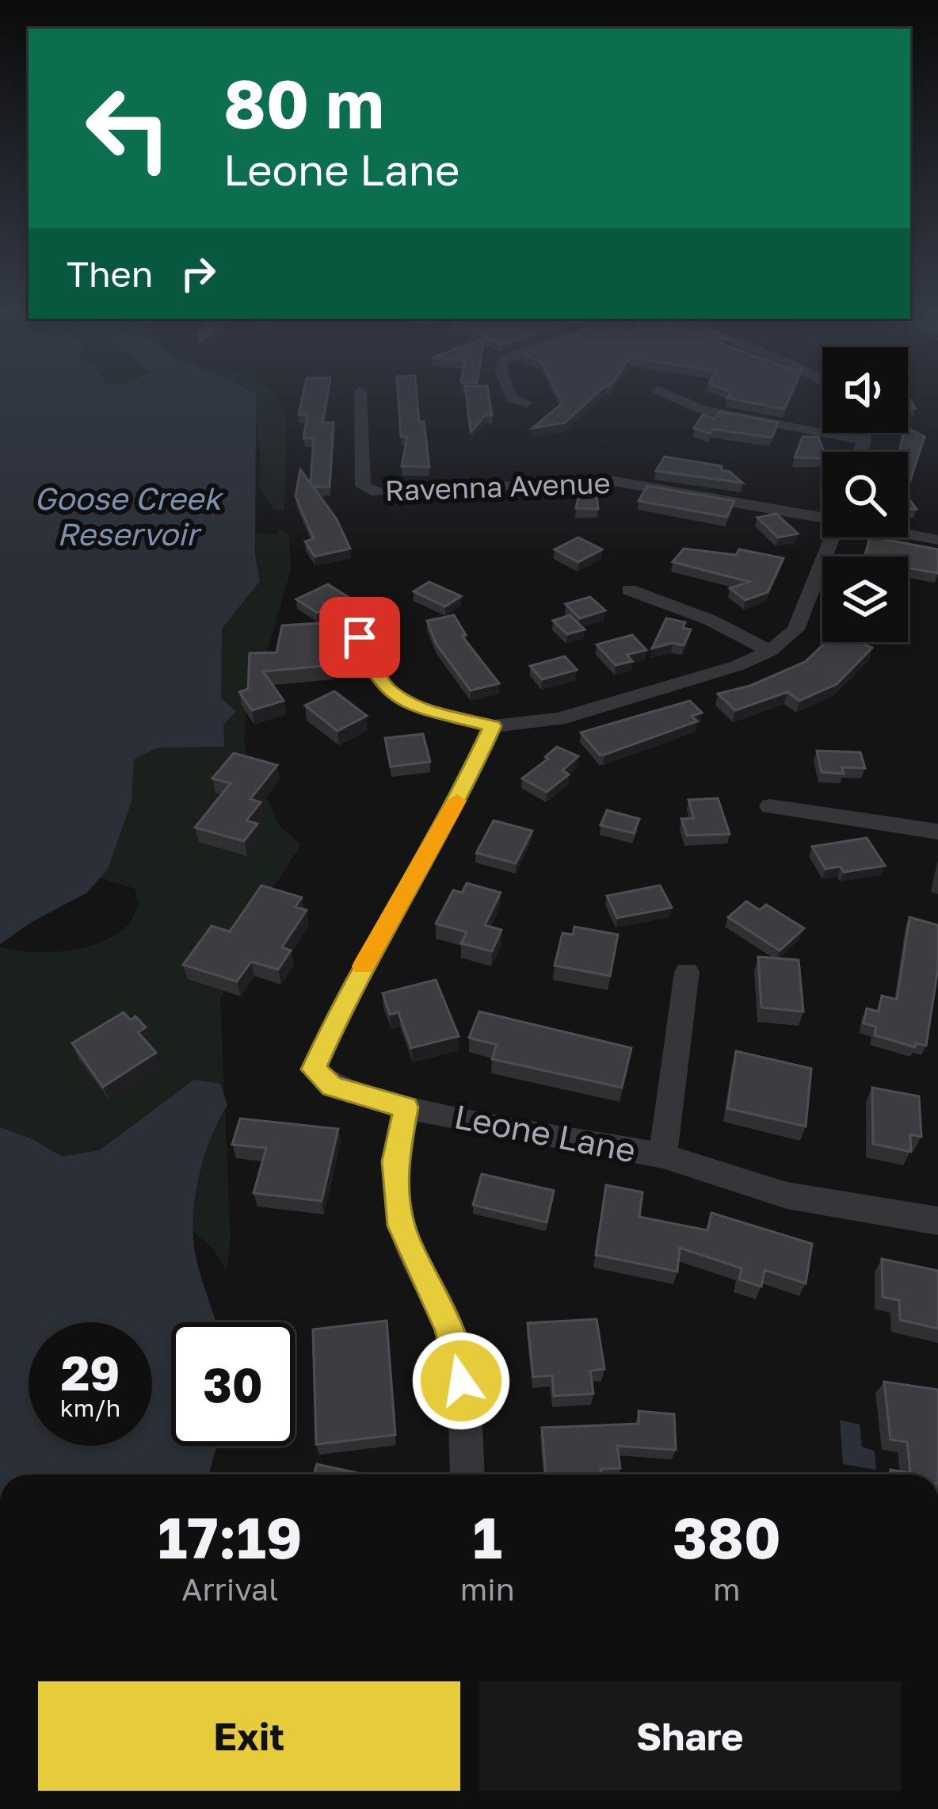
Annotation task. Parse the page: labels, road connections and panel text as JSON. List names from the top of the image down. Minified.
{"streets":{"street":["Ravenna Avenue","Leone Lane"]},"water":["Goose Creek Reservoir"],"page":{"turn":["80 m","Leone Lane"],"then":"Then","speed":"29 km/h","limit":"30","eta":["17:19","Arrival","1","min","380","m"],"buttons":["Exit","Share"]}}
